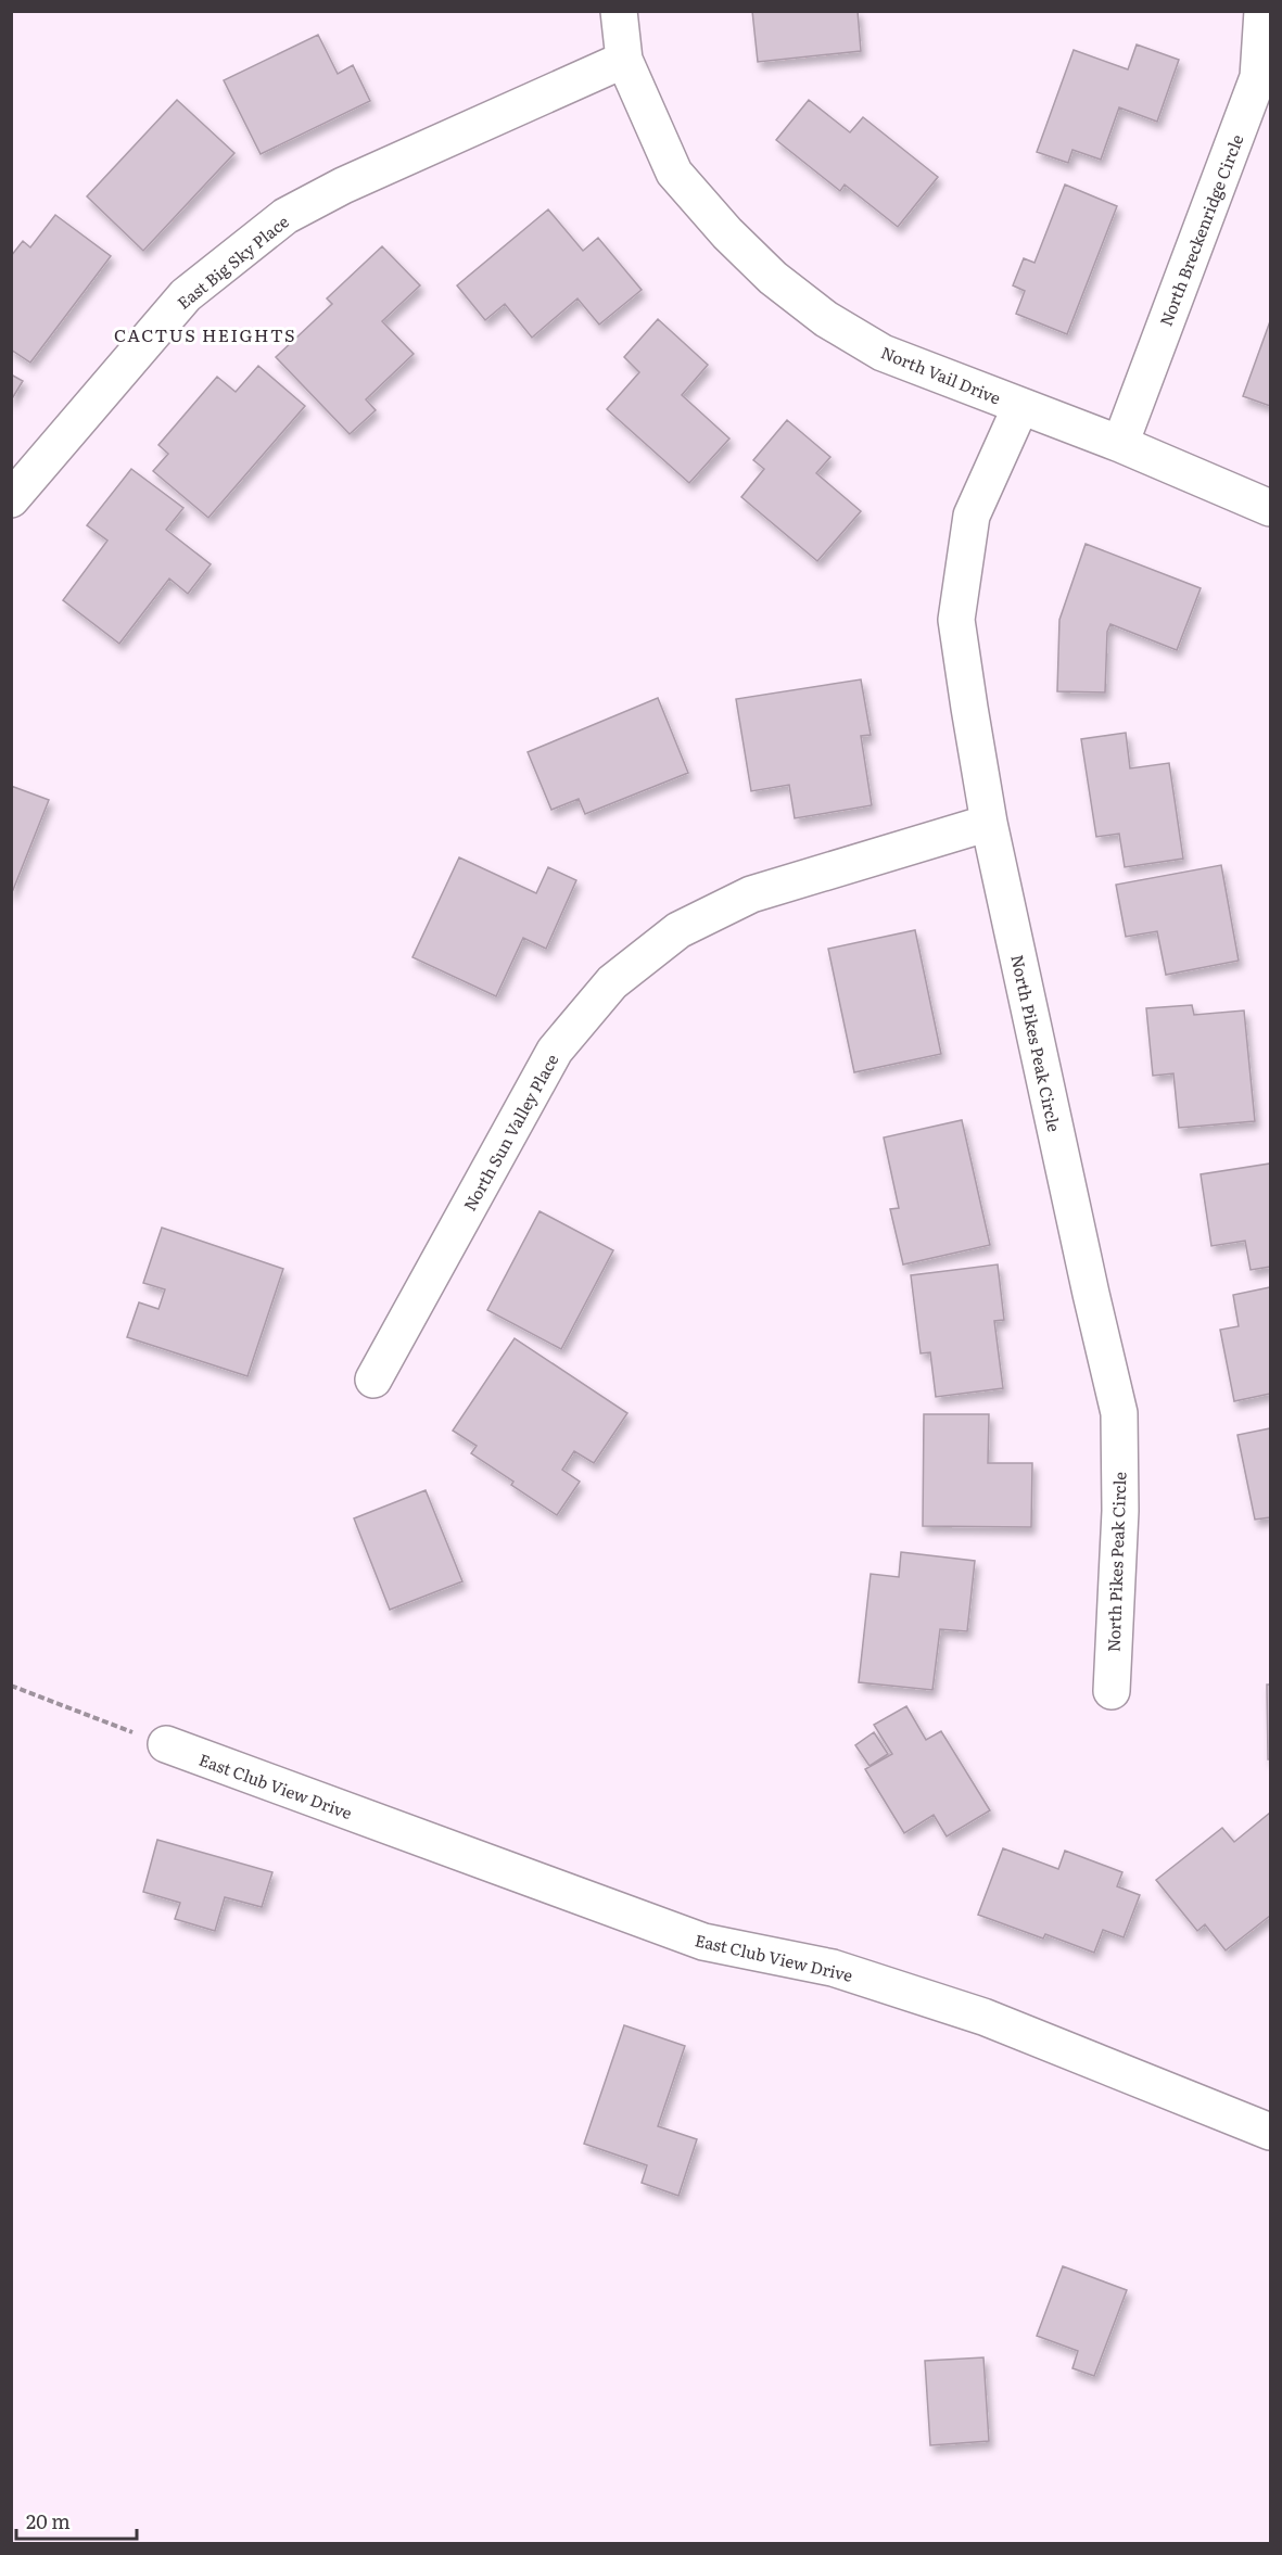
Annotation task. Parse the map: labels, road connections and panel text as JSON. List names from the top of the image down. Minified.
{"streets":{"street":["North Breckenridge Circle","East Big Sky Place","North Vail Drive","North Pikes Peak Circle","North Sun Valley Place","East Club View Drive"]},"crossings":[["North Breckenridge Circle","North Vail Drive"],["East Big Sky Place","North Vail Drive"],["North Vail Drive","North Pikes Peak Circle"],["North Pikes Peak Circle","North Sun Valley Place"]],"districts":["CACTUS HEIGHTS"],"scale_bar":"20 m"}
